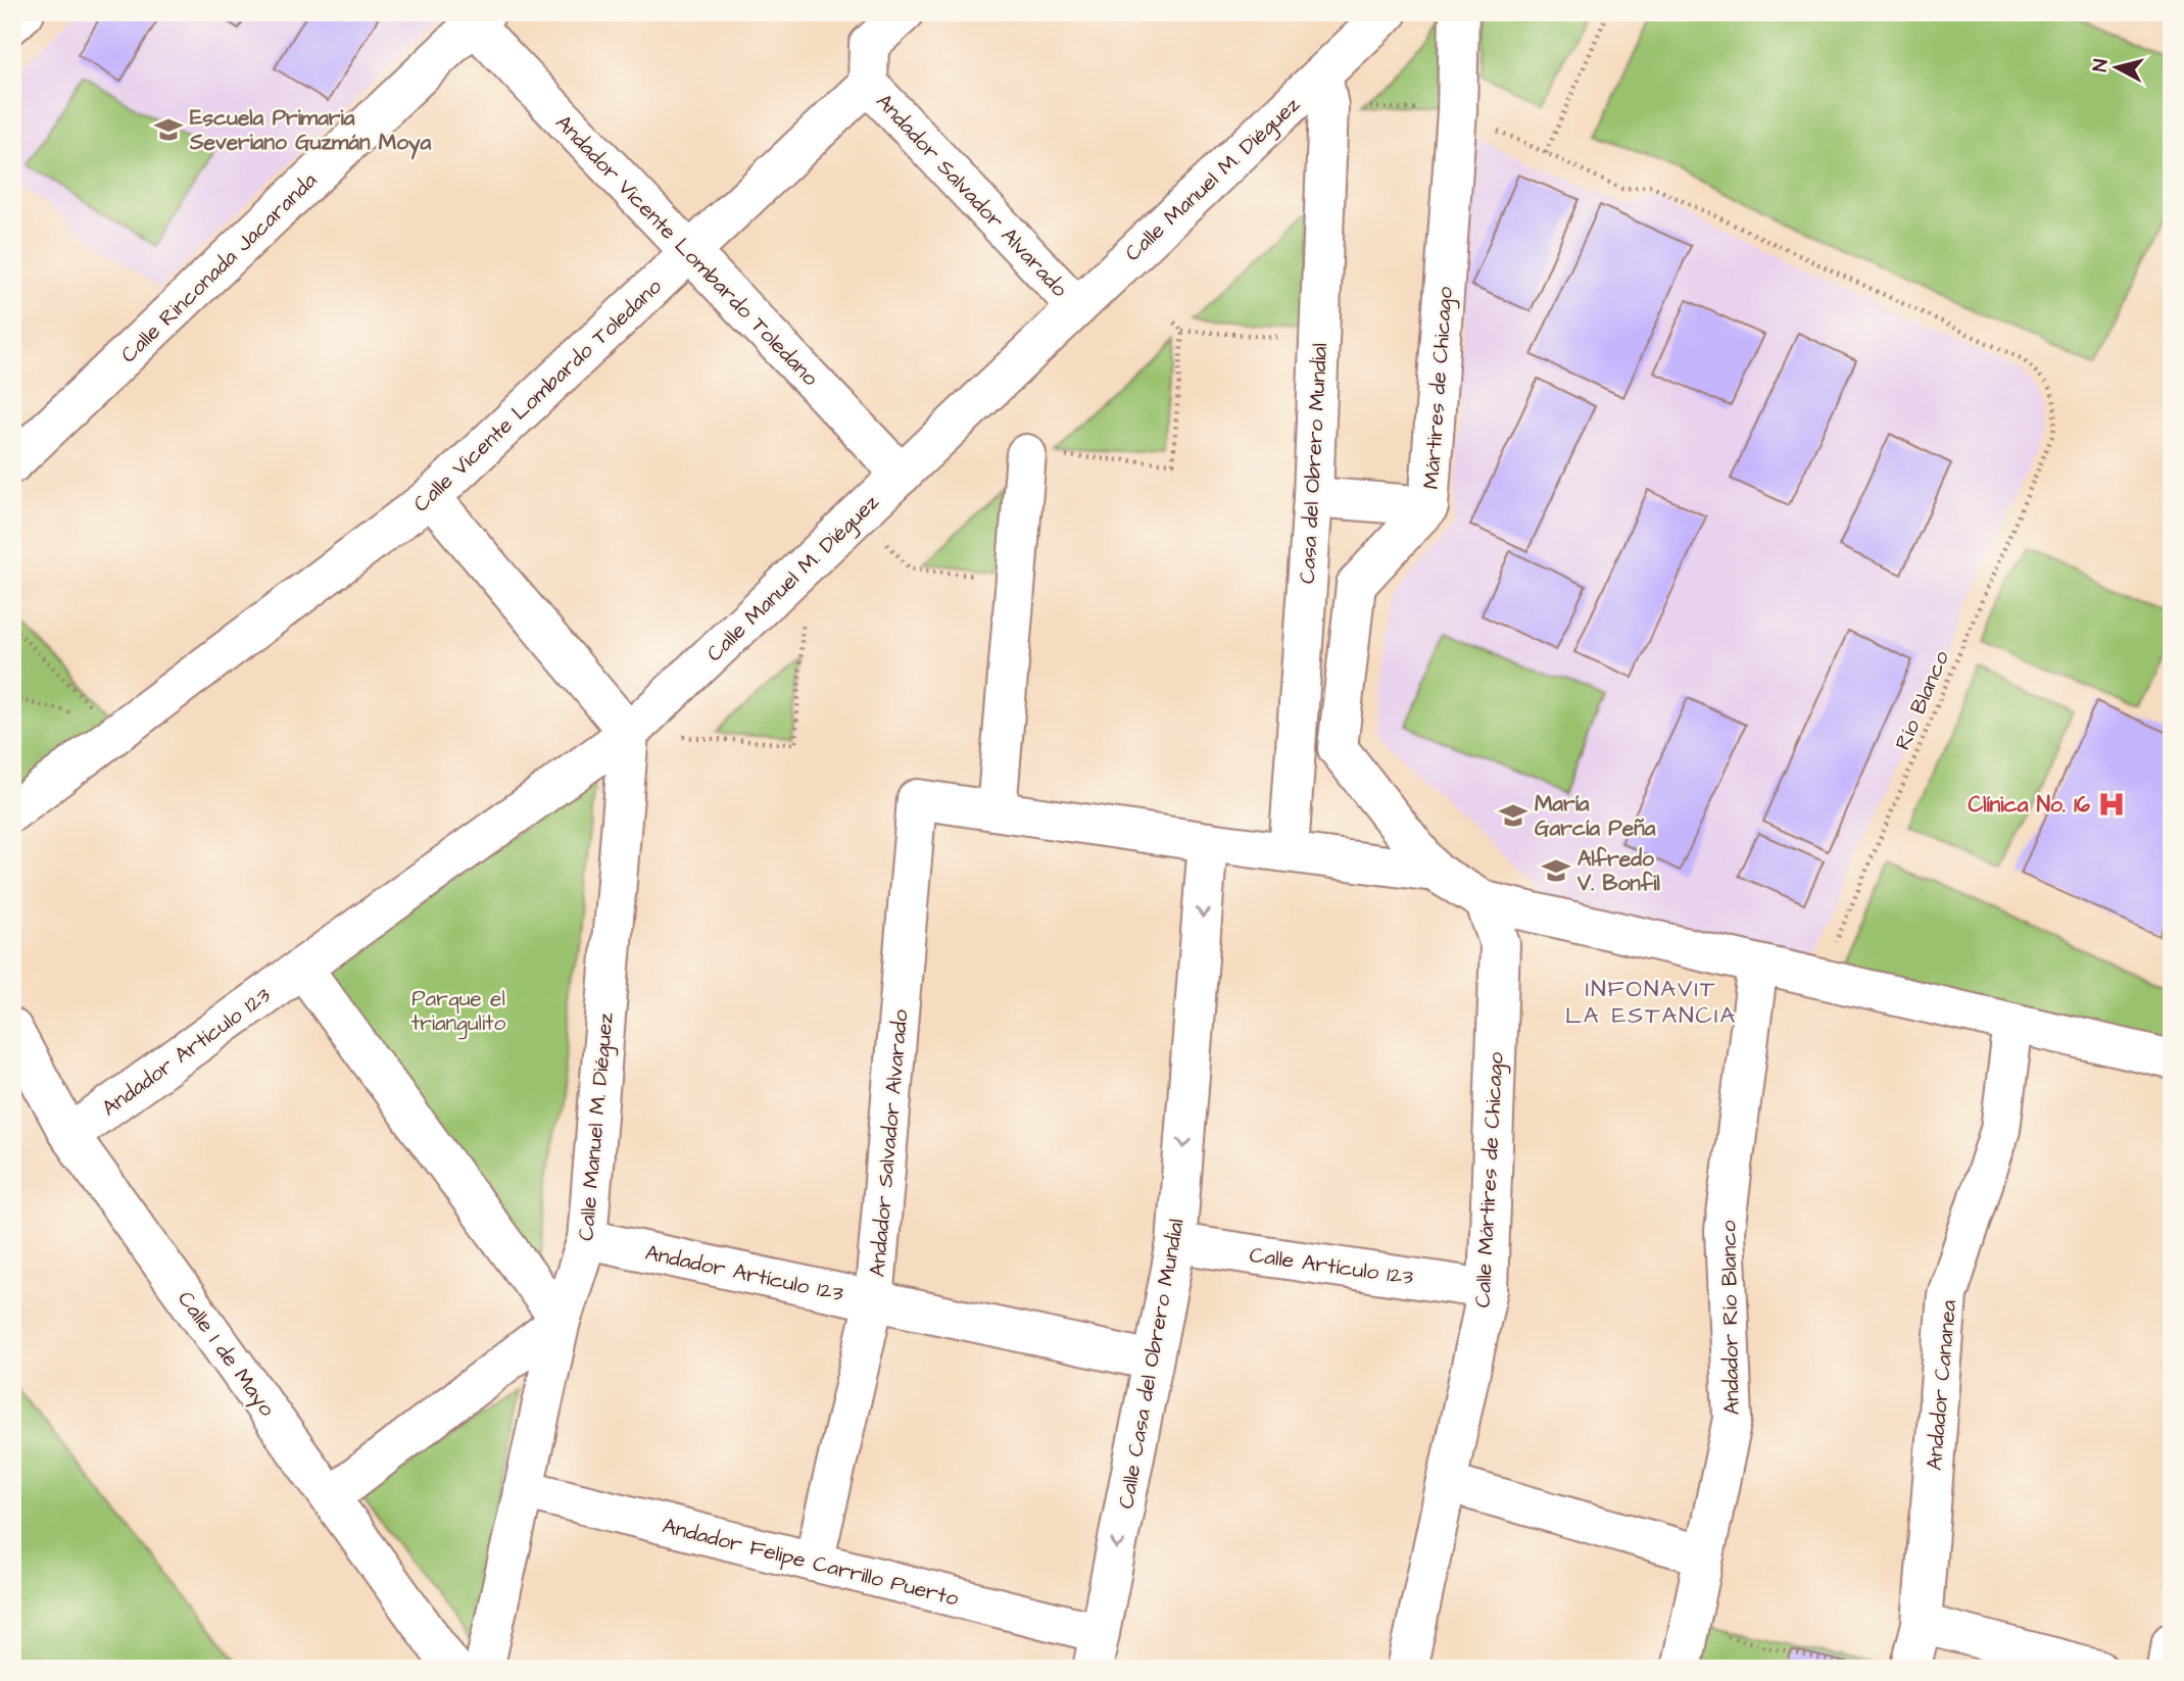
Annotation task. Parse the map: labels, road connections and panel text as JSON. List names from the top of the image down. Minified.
{"streets":{"street":["Calle Manuel M. Diéguez","Andador Salvador Alvarado","Andador Vicente Lombardo Toledano","Calle Rinconada Jacaranda","Mártires de Chicago","Calle Vicente Lombardo Toledano","Casa del Obrero Mundial","Andador Artículo 123","Calle Mártires de Chicago","Calle Artículo 123","Andador Río Blanco","Calle 1 de Mayo","Calle Casa del Obrero Mundial","Andador Cananea","Andador Felipe Carrillo Puerto"],"path":["Río Blanco"]},"crossings":[["Calle Manuel M. Diéguez","Andador Salvador Alvarado"],["Calle Manuel M. Diéguez","Andador Vicente Lombardo Toledano"],["Calle Manuel M. Diéguez","Casa del Obrero Mundial"],["Calle Manuel M. Diéguez","Andador Artículo 123"],["Calle Manuel M. Diéguez","Andador Felipe Carrillo Puerto"],["Andador Salvador Alvarado","Mártires de Chicago"],["Andador Salvador Alvarado","Calle Vicente Lombardo Toledano"],["Andador Salvador Alvarado","Casa del Obrero Mundial"],["Andador Salvador Alvarado","Río Blanco"],["Andador Salvador Alvarado","Andador Artículo 123"],["Andador Salvador Alvarado","Calle Mártires de Chicago"],["Andador Salvador Alvarado","Andador Río Blanco"],["Andador Salvador Alvarado","Calle Casa del Obrero Mundial"],["Andador Salvador Alvarado","Andador Cananea"],["Andador Salvador Alvarado","Andador Felipe Carrillo Puerto"],["Andador Vicente Lombardo Toledano","Calle Rinconada Jacaranda"],["Andador Vicente Lombardo Toledano","Calle Vicente Lombardo Toledano"],["Andador Artículo 123","Calle 1 de Mayo"],["Andador Artículo 123","Calle Casa del Obrero Mundial"],["Calle Mártires de Chicago","Calle Artículo 123"],["Calle Artículo 123","Calle Casa del Obrero Mundial"],["Calle Casa del Obrero Mundial","Andador Felipe Carrillo Puerto"]],"one_way":["Calle Casa del Obrero Mundial"],"districts":["INFONAVIT LA ESTANCIA"],"parks":["Parque el triangulito"],"places":{"school or university":["Escuela Primaria Severiano Guzmán Moya","María García Peña","Alfredo V. Bonfil"],"hospital":["Clínica No. 16"]},"north":"left"}
